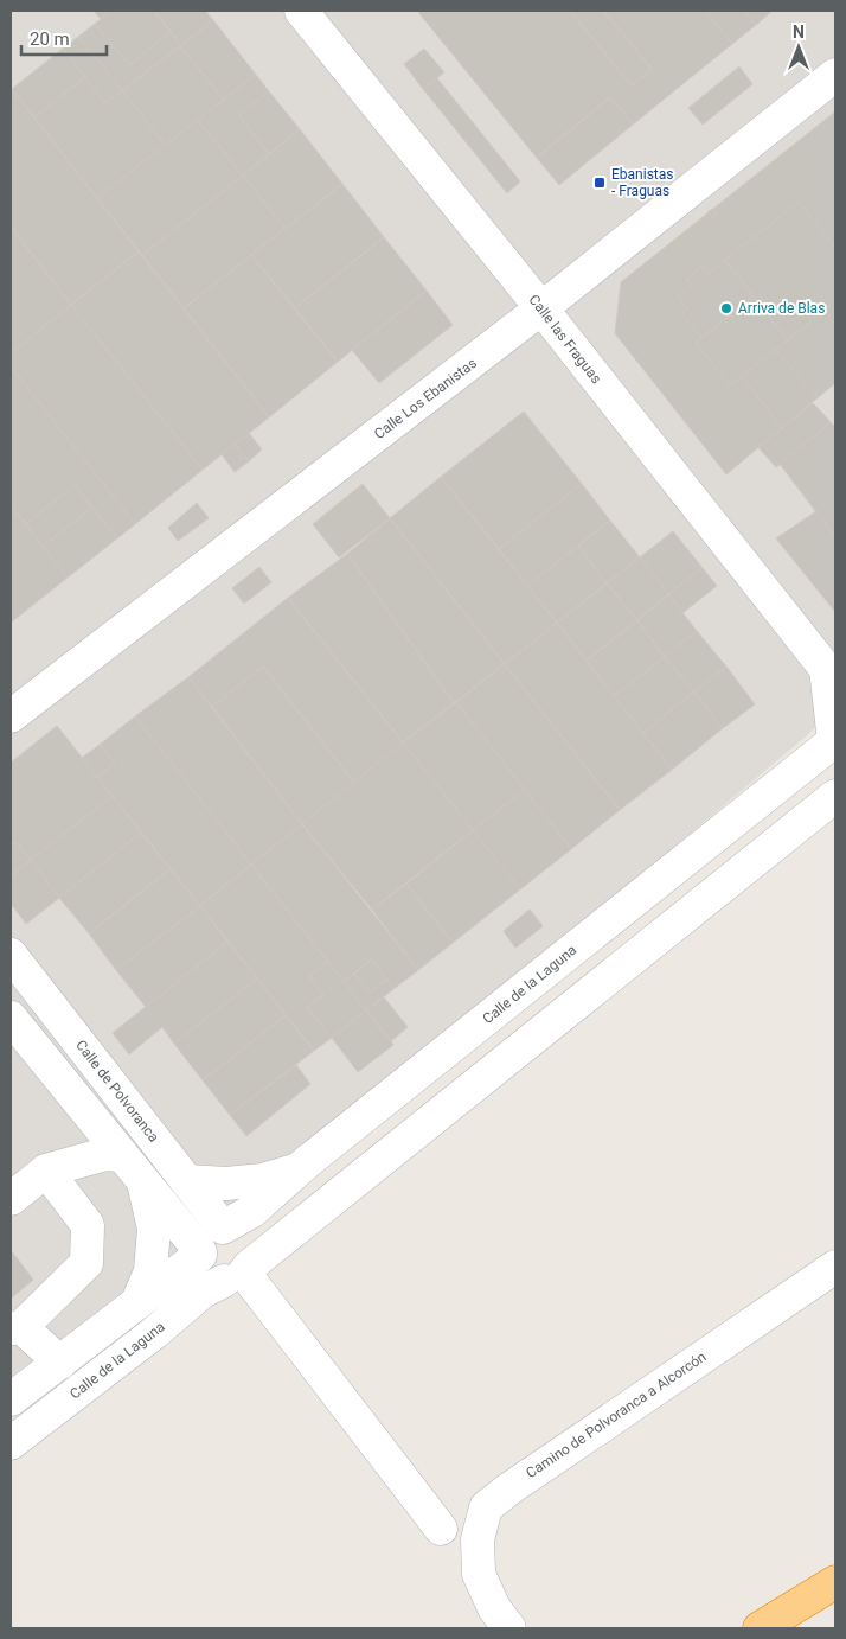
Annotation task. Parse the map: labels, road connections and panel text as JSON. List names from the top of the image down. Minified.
{"streets":{"street":["Calle las Fraguas","Calle Los Ebanistas","Calle de la Laguna","Calle de Polvoranca","Camino de Polvoranca a Alcorcón"]},"crossings":[["Calle las Fraguas","Calle Los Ebanistas"],["Calle las Fraguas","Calle de la Laguna"],["Calle de la Laguna","Calle de Polvoranca"]],"places":{"transit":["Ebanistas - Fraguas"],"other":["Arriva de Blas"]},"scale_bar":"20 m","north":"top"}
